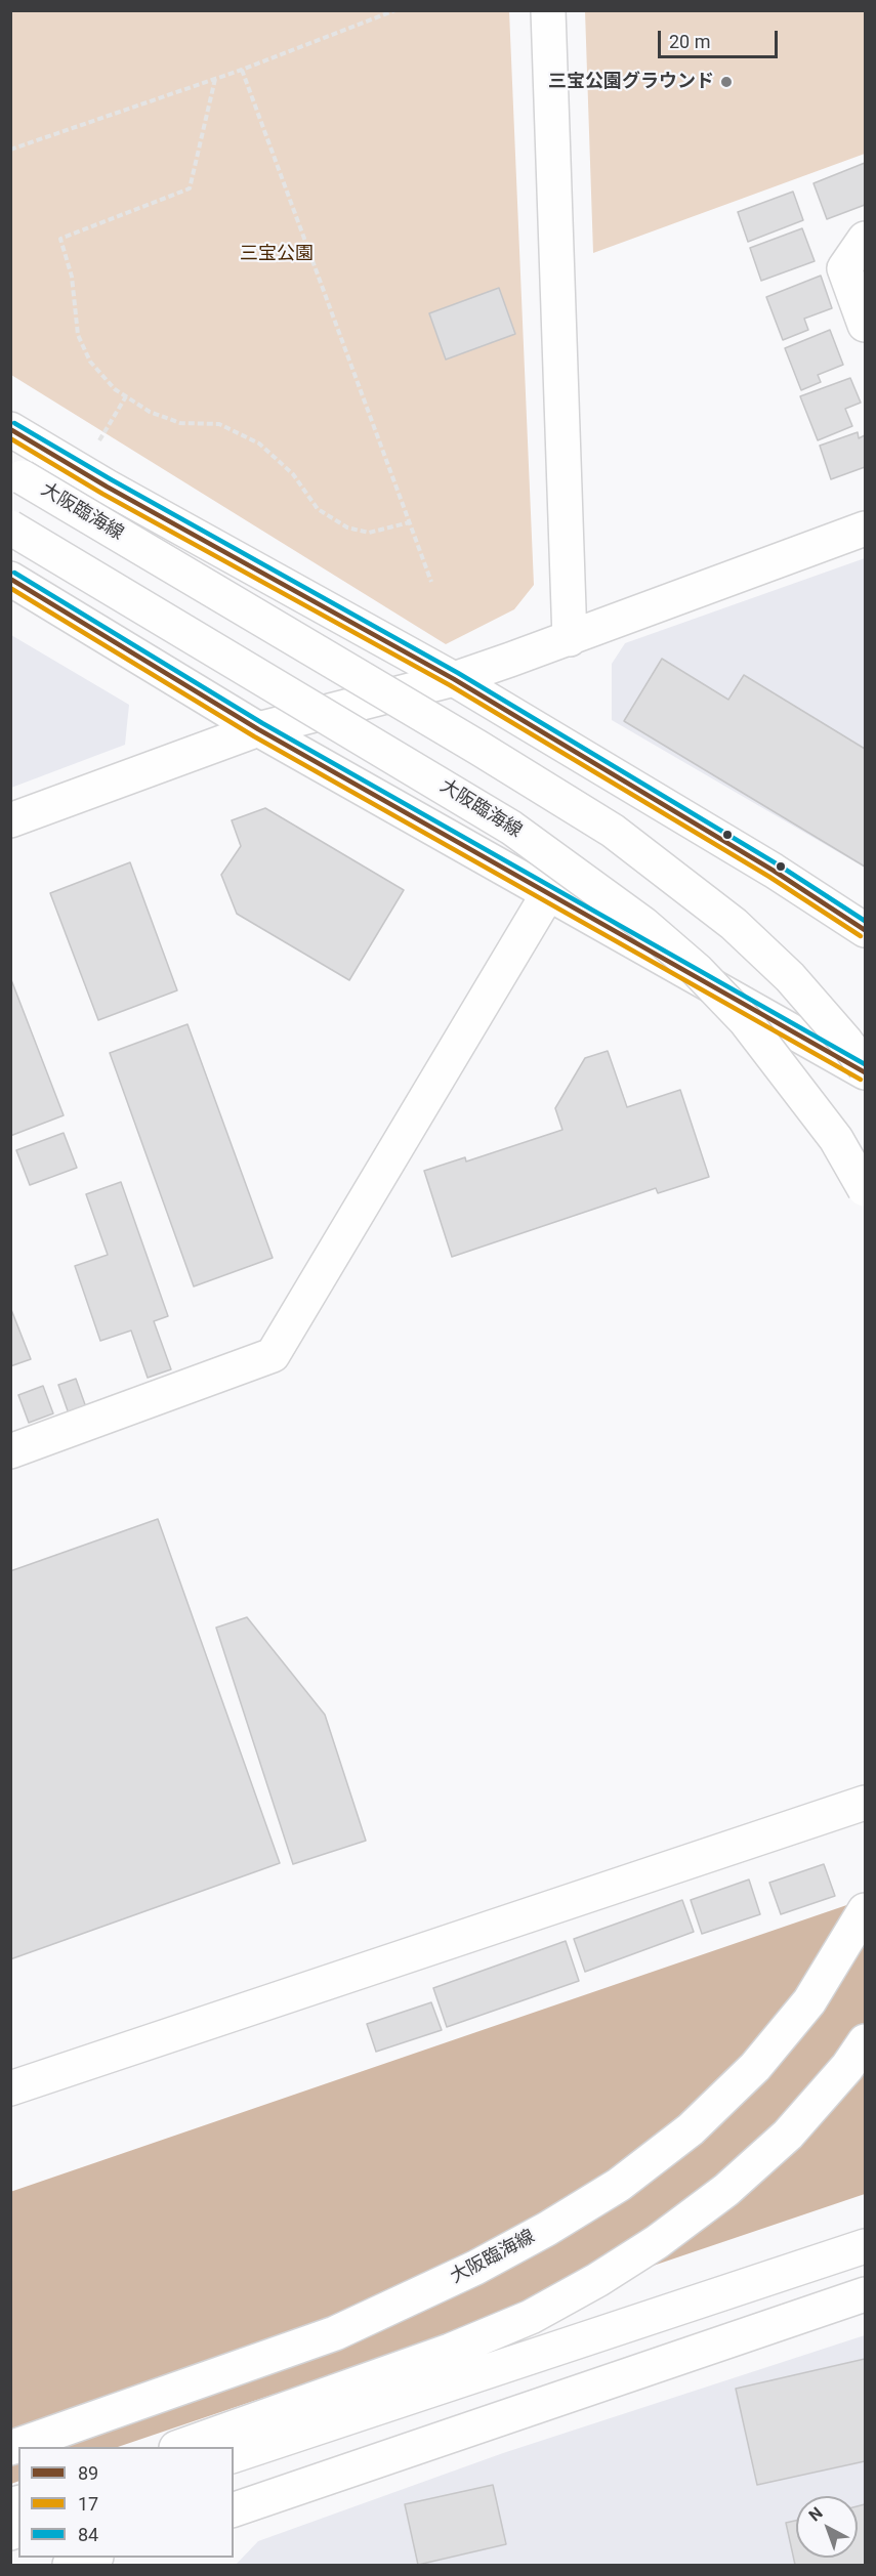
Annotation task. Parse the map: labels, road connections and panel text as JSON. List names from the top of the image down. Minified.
{"streets":{"main road":["大阪臨海線"]},"parks":["三宝公園"],"places":["三宝公園グラウンド"],"lines":["transit line 84","transit line 89","transit line 17"],"legend":["89","17","84"],"scale_bar":"20 m","north":"top left"}
